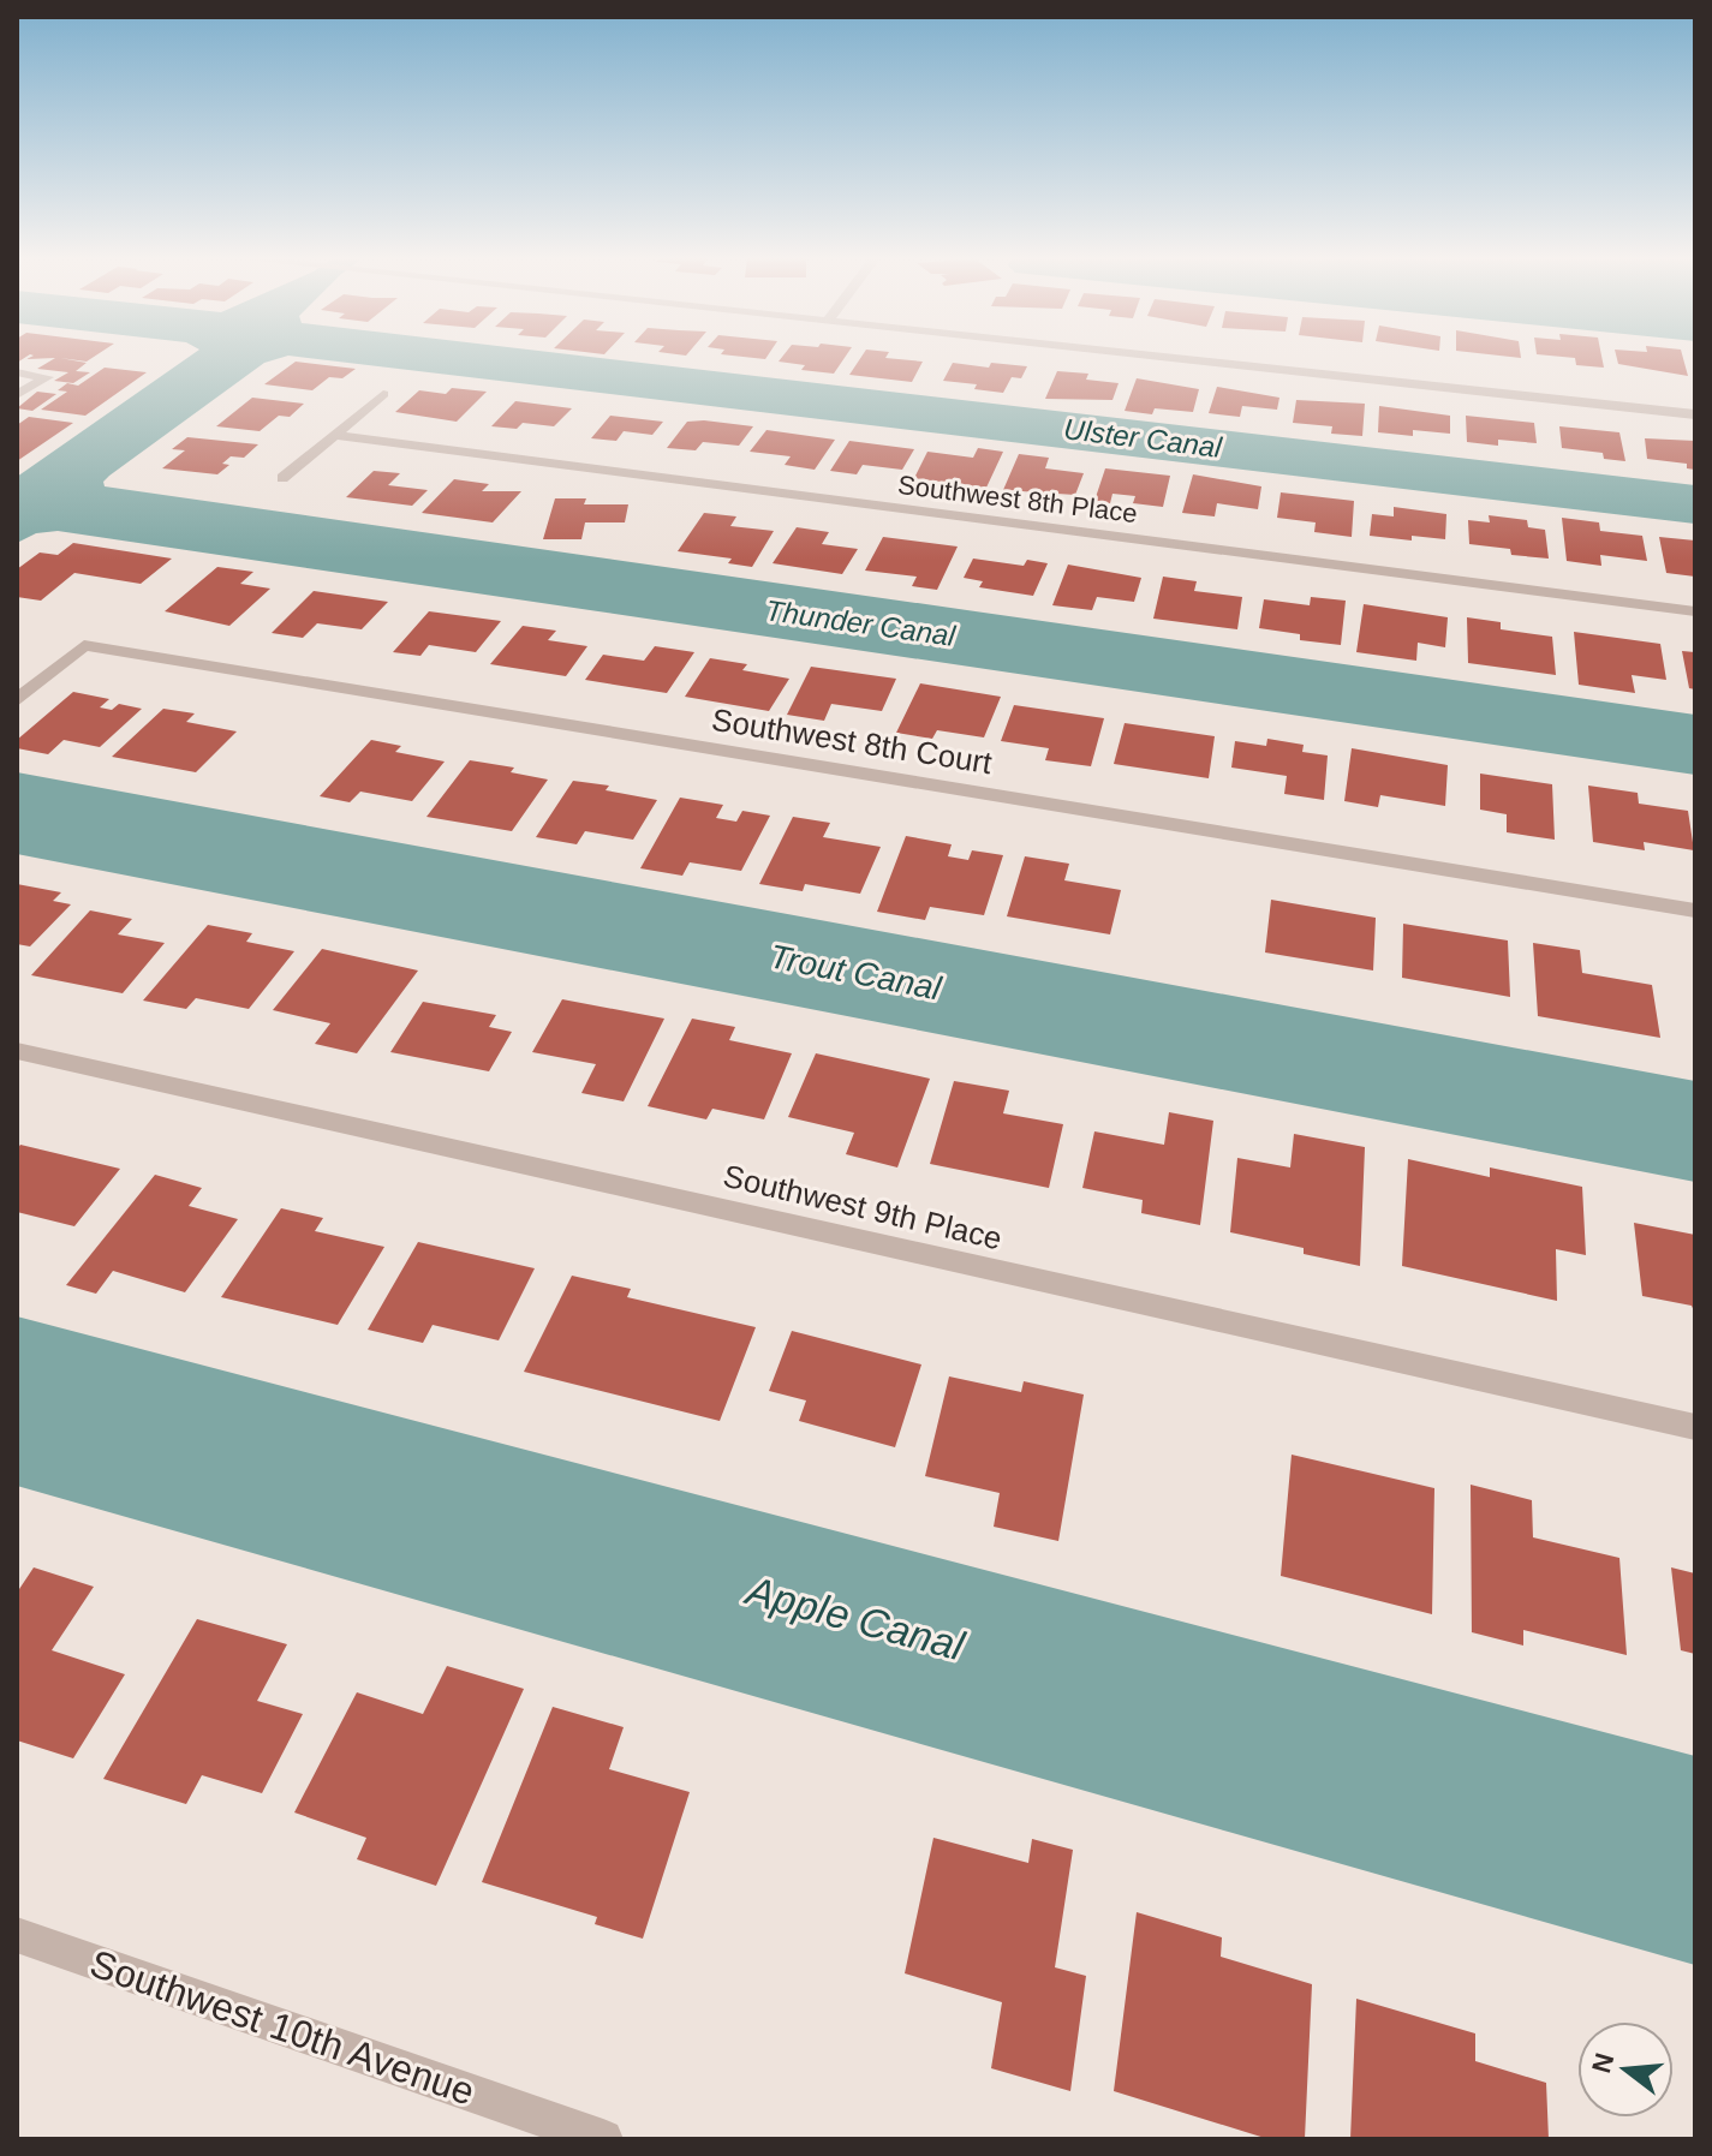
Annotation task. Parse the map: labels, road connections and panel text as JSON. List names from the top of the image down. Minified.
{"streets":{"street":["Southwest 8th Place","Southwest 8th Court","Southwest 9th Place","Southwest 10th Avenue"]},"water":["Ulster Canal","Thunder Canal","Trout Canal","Apple Canal"],"north":"left"}
